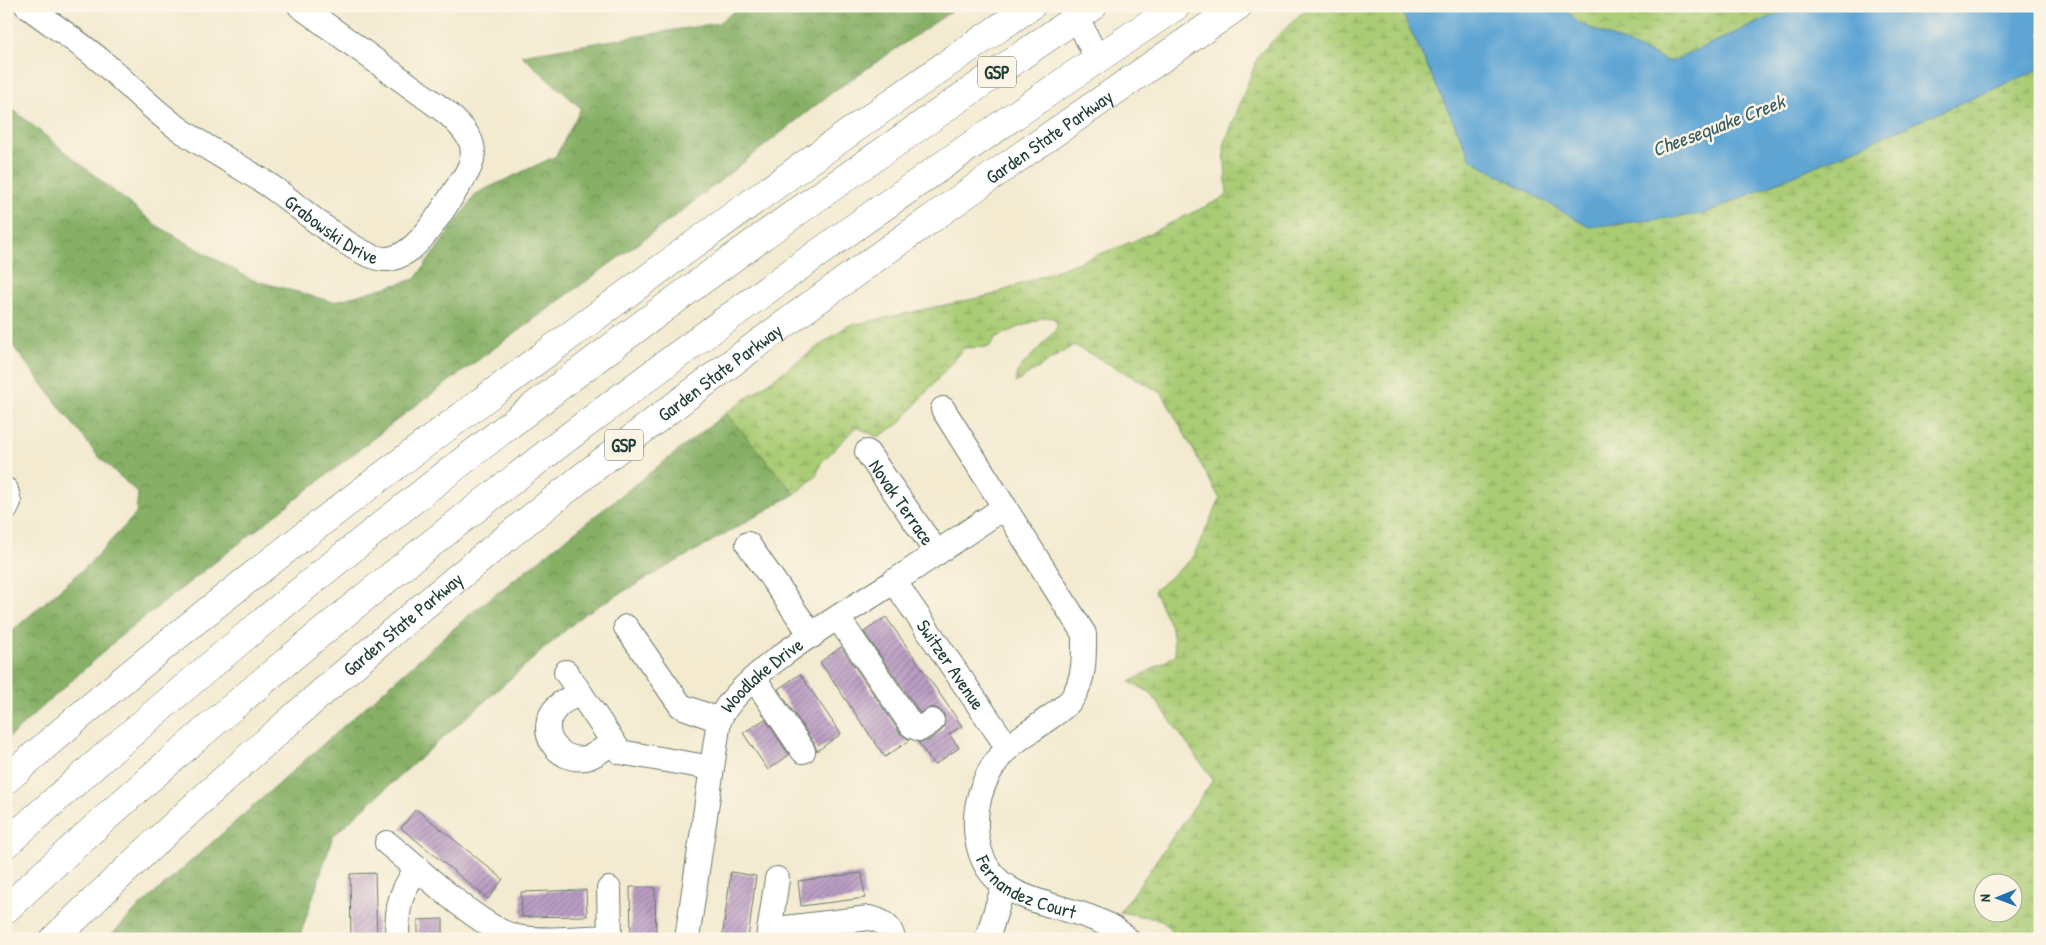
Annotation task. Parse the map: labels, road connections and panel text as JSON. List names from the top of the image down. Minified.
{"streets":{"highway":["GSP","Garden State Parkway"],"street":["Grabowski Drive","Novak Terrace","Switzer Avenue","Woodlake Drive","Fernandez Court"]},"crossings":[["Novak Terrace","Woodlake Drive"],["Switzer Avenue","Woodlake Drive"],["Switzer Avenue","Fernandez Court"],["Woodlake Drive","Fernandez Court"]],"water":["Cheesequake Creek"],"north":"left"}
